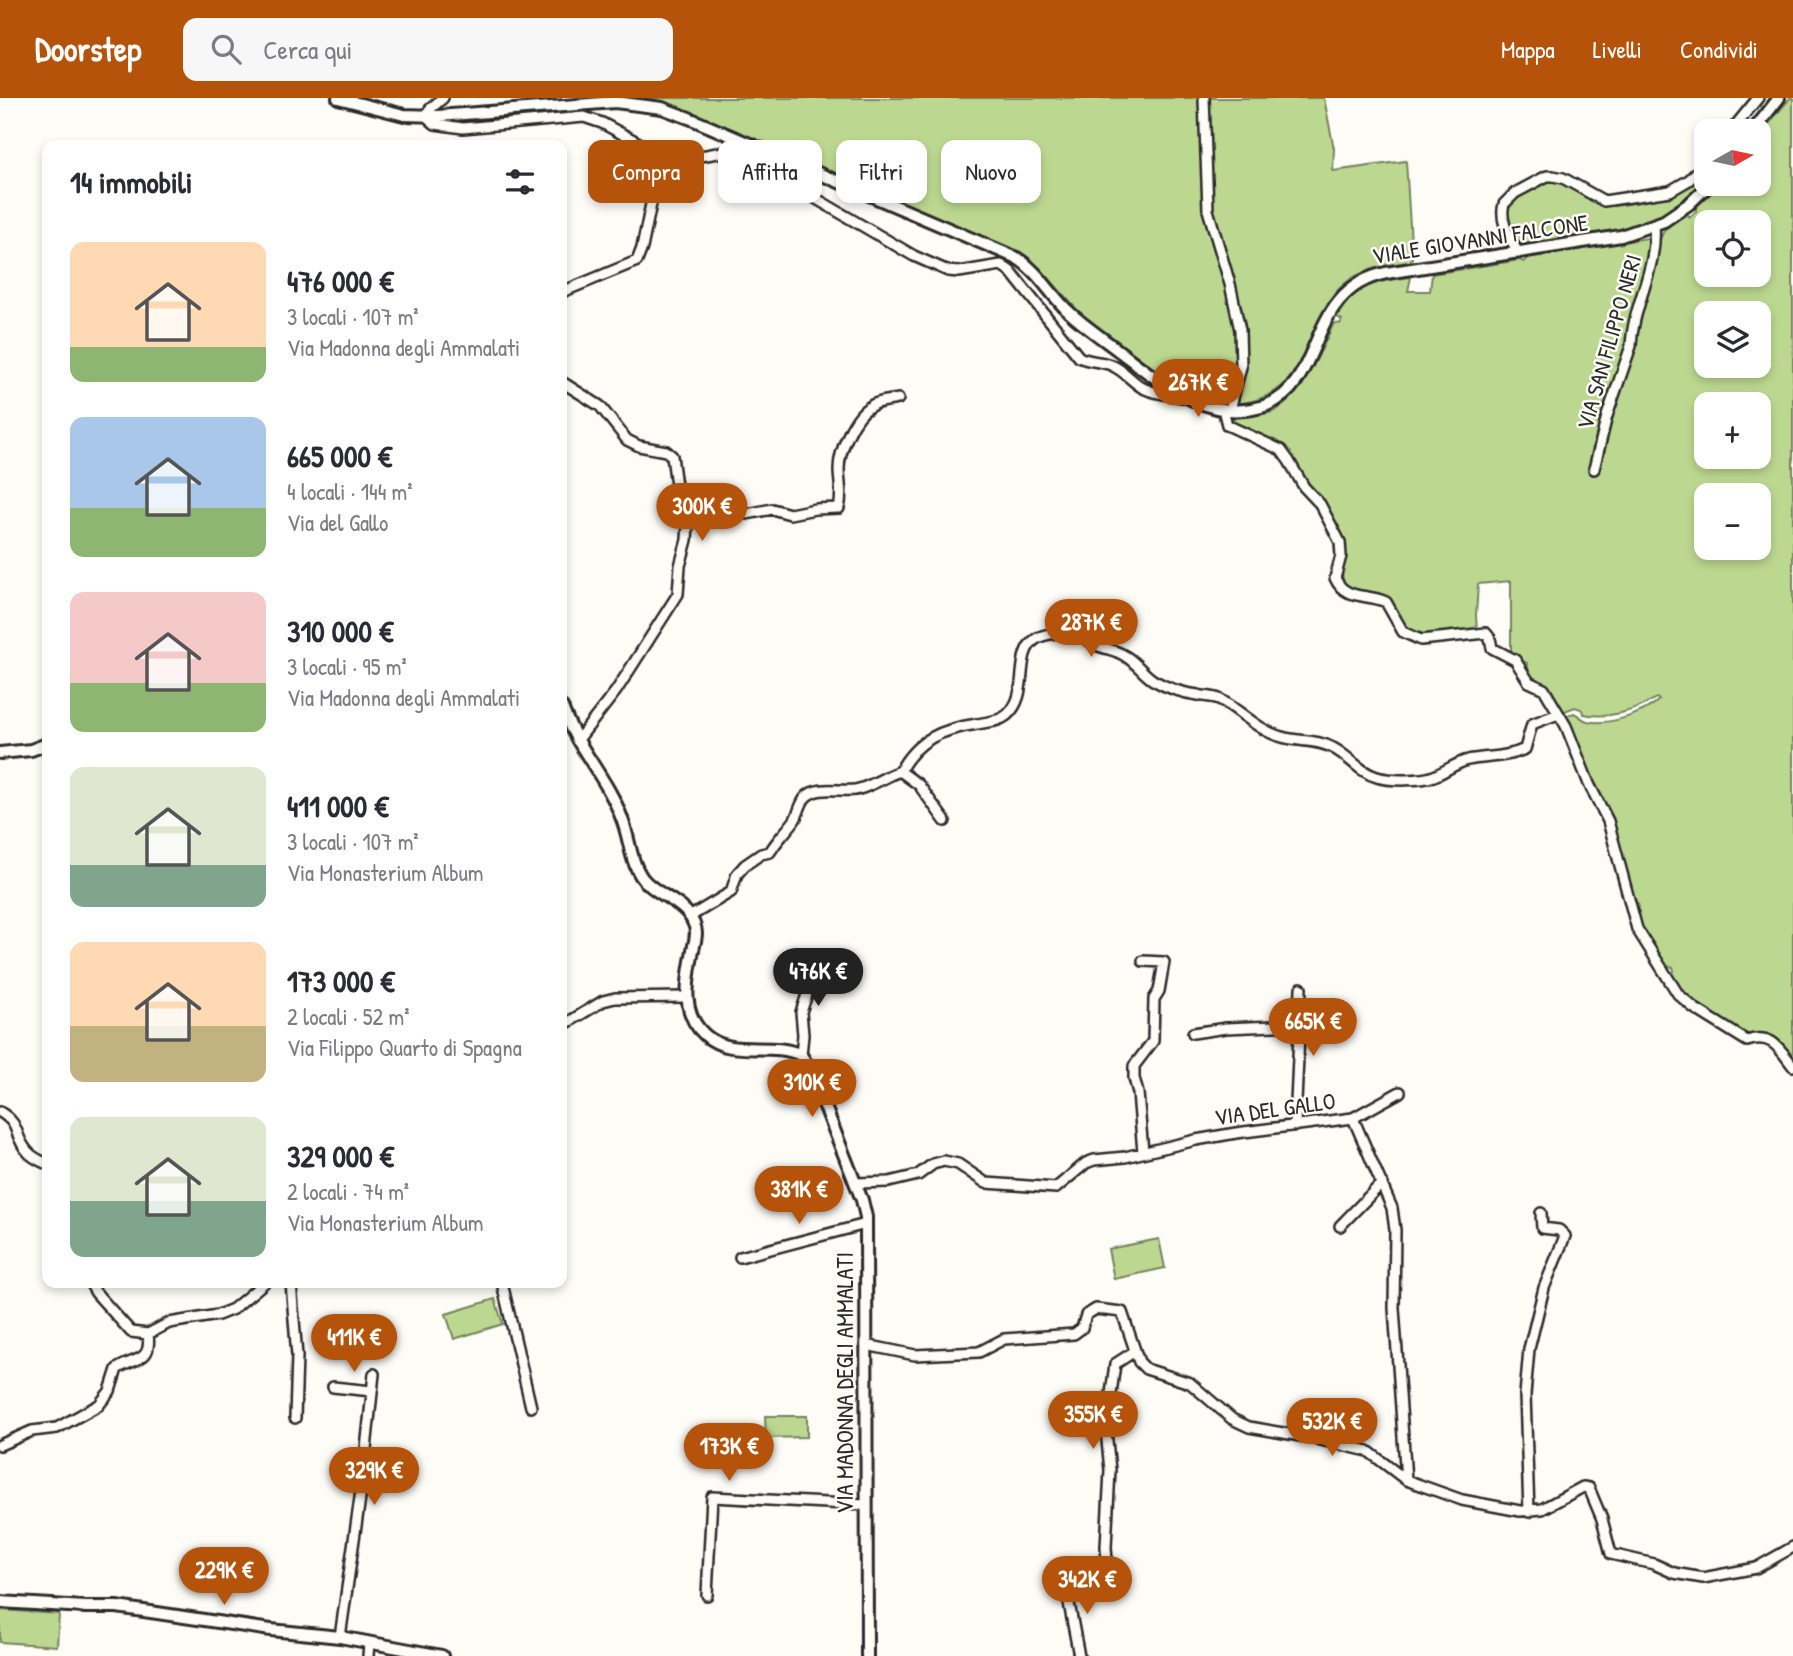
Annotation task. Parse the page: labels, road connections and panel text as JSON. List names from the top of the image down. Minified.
{"streets":{"street":["VIALE GIOVANNI FALCONE","VIA SAN FILIPPO NERI","VIA DEL GALLO","VIA MADONNA DEGLI AMMALATI"]},"crossings":[["VIALE GIOVANNI FALCONE","VIA SAN FILIPPO NERI"],["VIA DEL GALLO","VIA MADONNA DEGLI AMMALATI"]],"north":"right","page":{"header":"Doorstep","search":"Cerca qui","nav":["Mappa","Livelli","Condividi"],"map_buttons":["+","−"],"chip":["Compra","Affitta","Filtri","Nuovo"],"heading":"14 immobili","list":[{"name":"476 000 €","note":"3 locali · 107 m² · Via Madonna degli Ammalati"},{"name":"665 000 €","note":"4 locali · 144 m² · Via del Gallo"},{"name":"310 000 €","note":"3 locali · 95 m² · Via Madonna degli Ammalati"},{"name":"411 000 €","note":"3 locali · 107 m² · Via Monasterium Album"},{"name":"173 000 €","note":"2 locali · 52 m² · Via Filippo Quarto di Spagna"},{"name":"329 000 €","note":"2 locali · 74 m² · Via Monasterium Album"}],"price":["267K €","300K €","287K €","476K €","665K €","310K €","381K €","411K €","355K €","532K €","173K €","329K €","229K €","342K €"]}}
